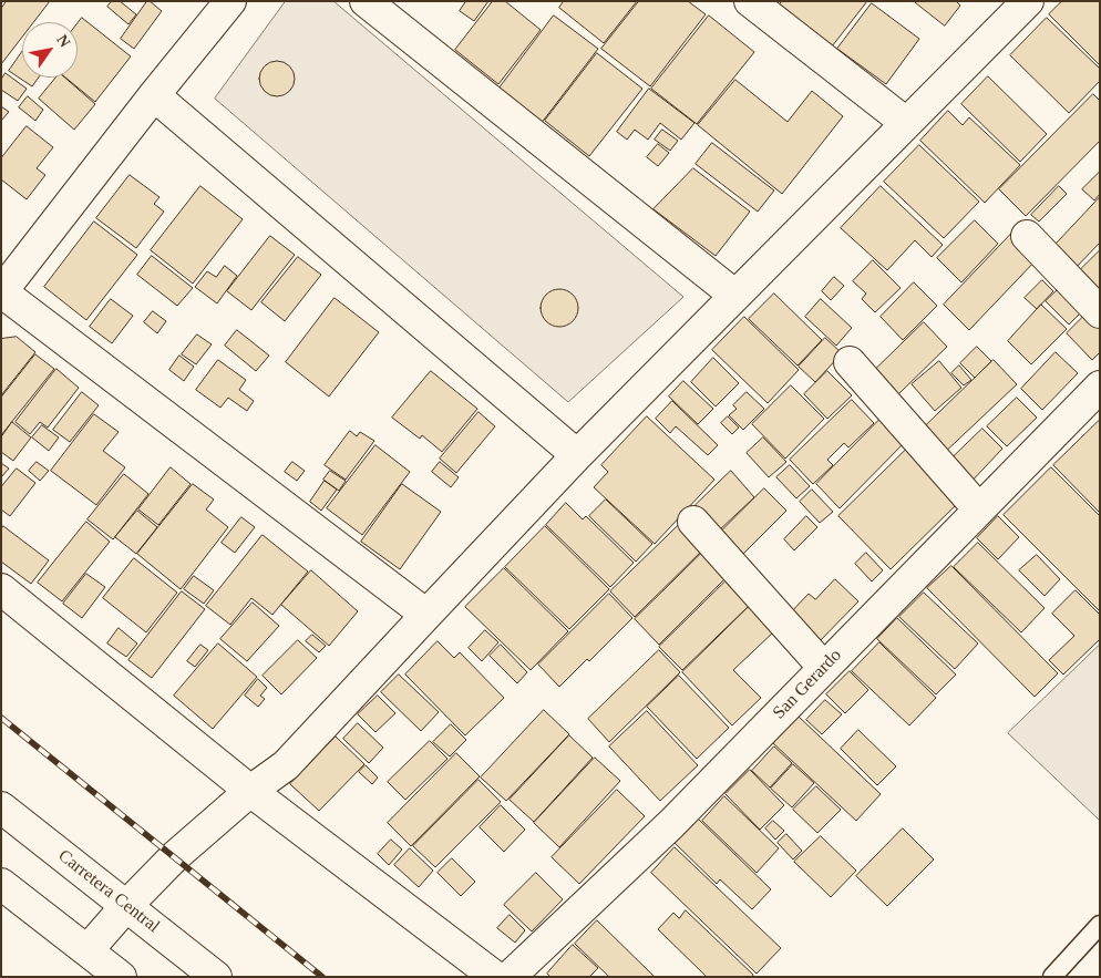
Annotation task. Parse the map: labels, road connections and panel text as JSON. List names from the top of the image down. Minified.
{"streets":{"main road":["San Gerardo","Carretera Central"]},"north":"top right"}
